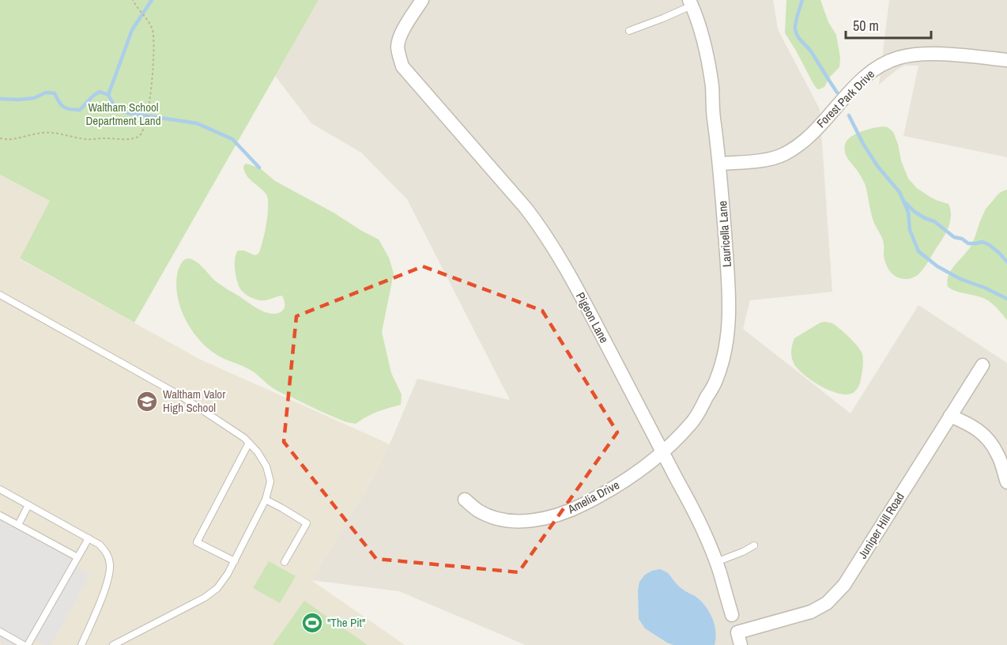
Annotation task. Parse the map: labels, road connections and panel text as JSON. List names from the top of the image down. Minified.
{"streets":{"street":["Forest Park Drive","Lauricella Lane","Pigeon Lane","Amelia Drive","Juniper Hill Road"]},"crossings":[["Forest Park Drive","Lauricella Lane"],["Lauricella Lane","Pigeon Lane"],["Lauricella Lane","Amelia Drive"],["Pigeon Lane","Amelia Drive"]],"parks":["Waltham School Department Land"],"places":{"school or university":["Waltham Valor High School"],"sports":["\"The Pit\""]},"scale_bar":"50 m"}
